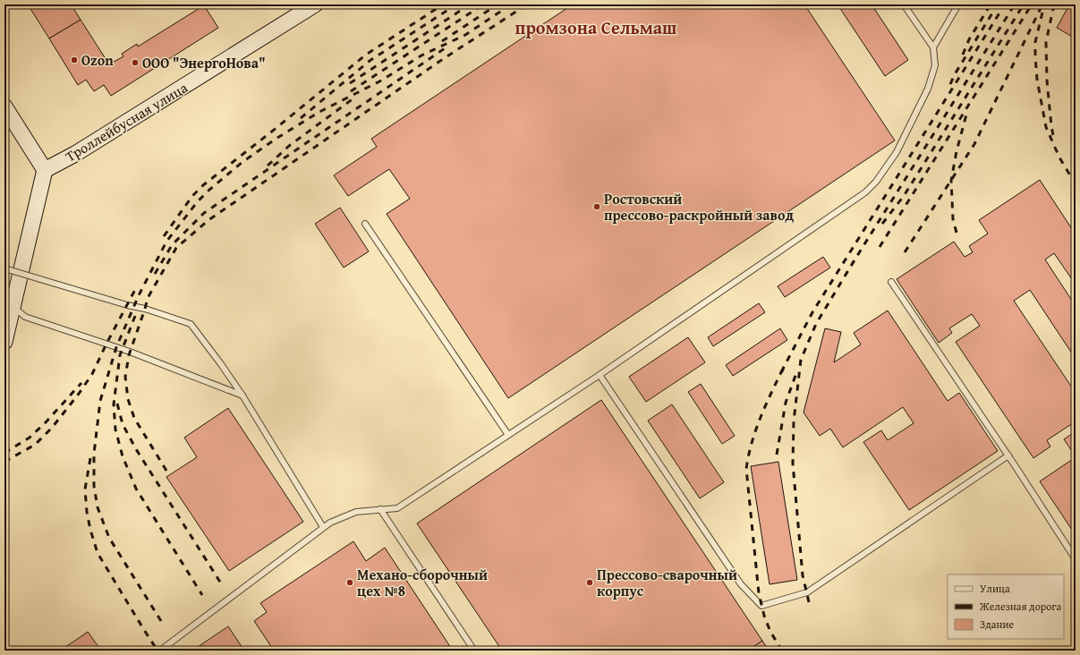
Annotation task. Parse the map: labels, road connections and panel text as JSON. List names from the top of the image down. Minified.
{"streets":{"main road":["Троллейбусная улица"]},"districts":["промзона Сельмаш"],"places":["Ozon","ООО \"ЭнергоНова\"","Ростовский прессово-раскройный завод","Механо-сборочный цех №8","Прессово-сварочный корпус"],"legend":["Улица","Железная дорога","Здание"]}
